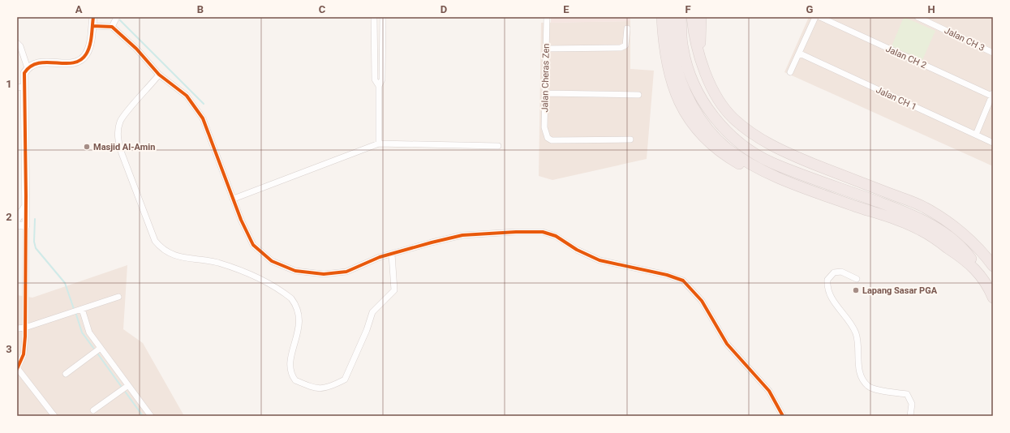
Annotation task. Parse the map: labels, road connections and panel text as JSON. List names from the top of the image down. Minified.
{"streets":{"street":["Jalan CH 3","Jalan CH 2","Jalan Cheras Zen","Jalan CH 1"]},"places":["Masjid Al-Amin","Lapang Sasar PGA"],"grid":{"columns":["A","B","C","D","E","F","G","H"],"rows":["1","2","3"]}}
